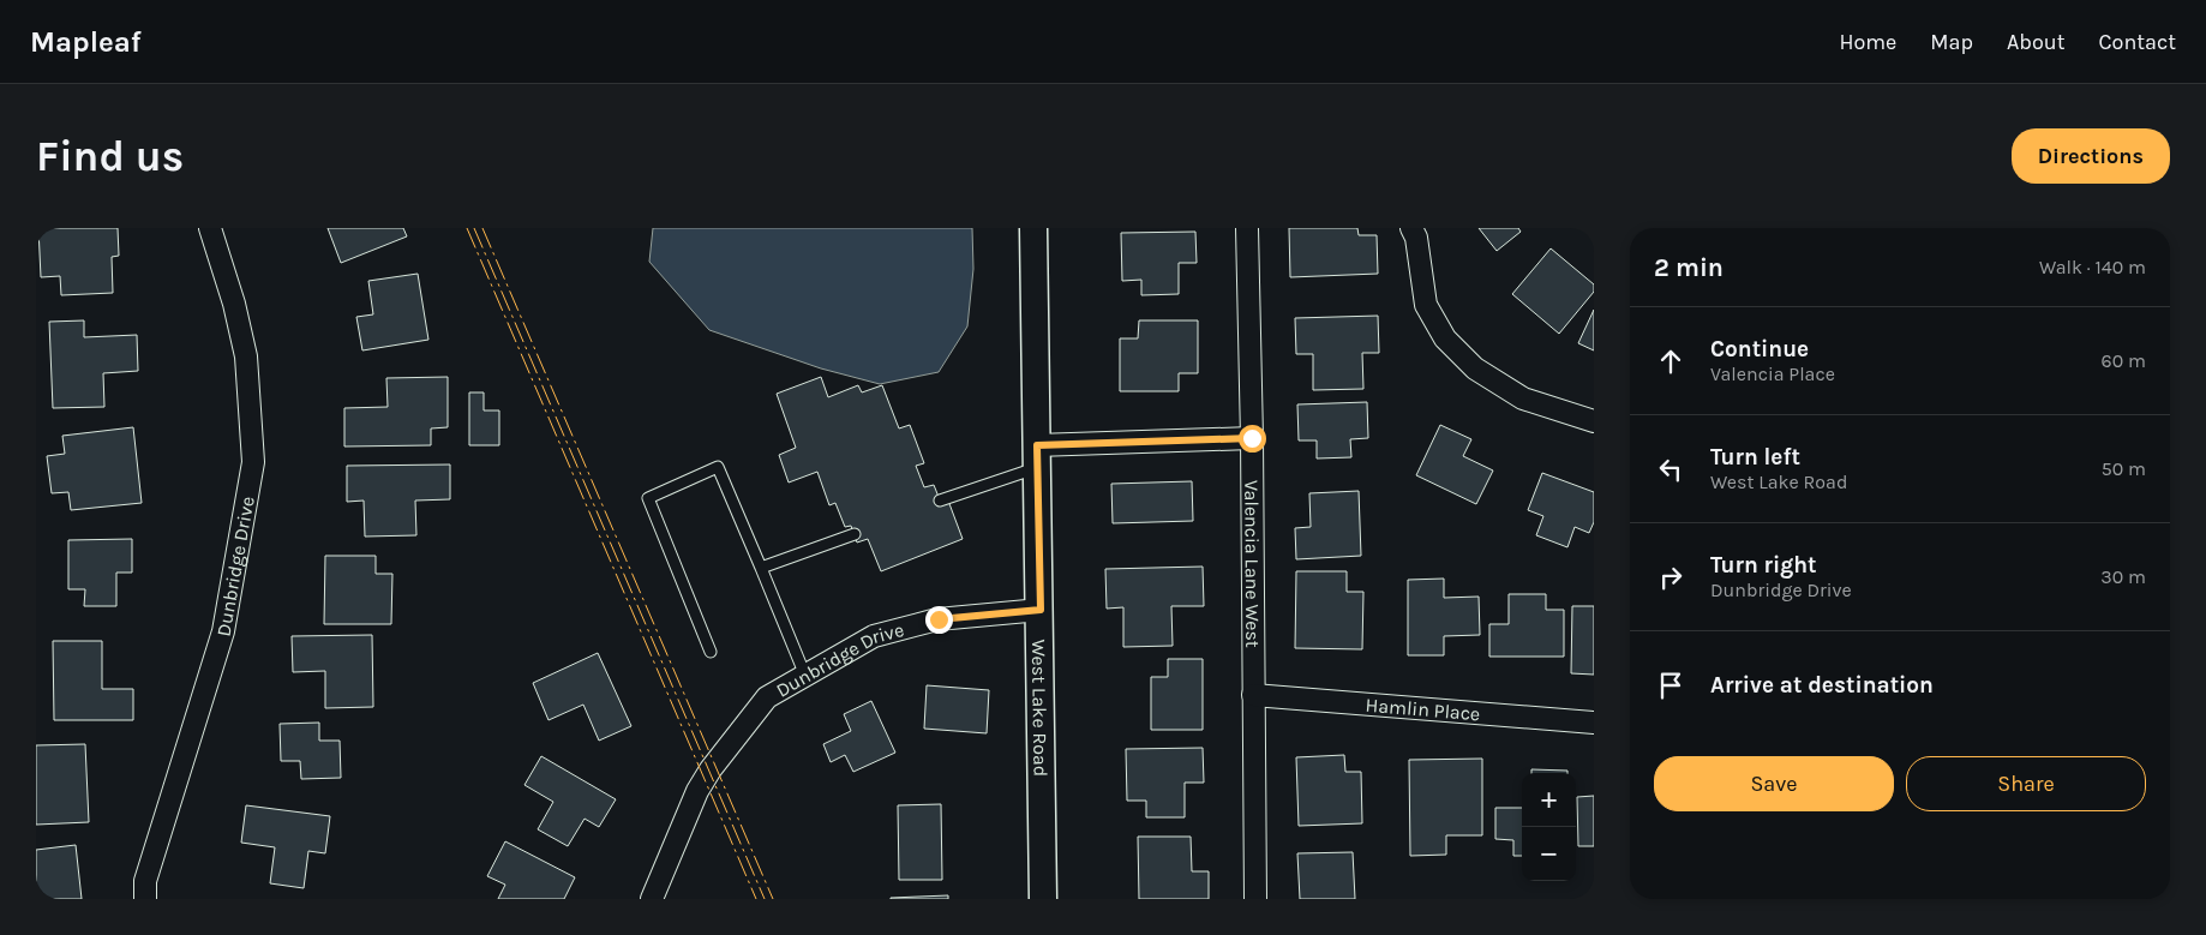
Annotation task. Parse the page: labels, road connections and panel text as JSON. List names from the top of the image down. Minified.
{"streets":{"street":["Valencia Lane West","Dunbridge Drive","West Lake Road","Hamlin Place"]},"crossings":[["Valencia Lane West","Hamlin Place"],["Dunbridge Drive","West Lake Road"]],"page":{"header":"Mapleaf","nav":["Home","Map","About","Contact"],"buttons":["Directions",["Save","Share"]],"title":"Find us","heading":["2 min","Walk · 140 m"],"list":[["Continue","Valencia Place","60 m"],["Turn left","West Lake Road","50 m"],["Turn right","Dunbridge Drive","30 m"],"Arrive at destination"],"map_buttons":["+","−"]}}
